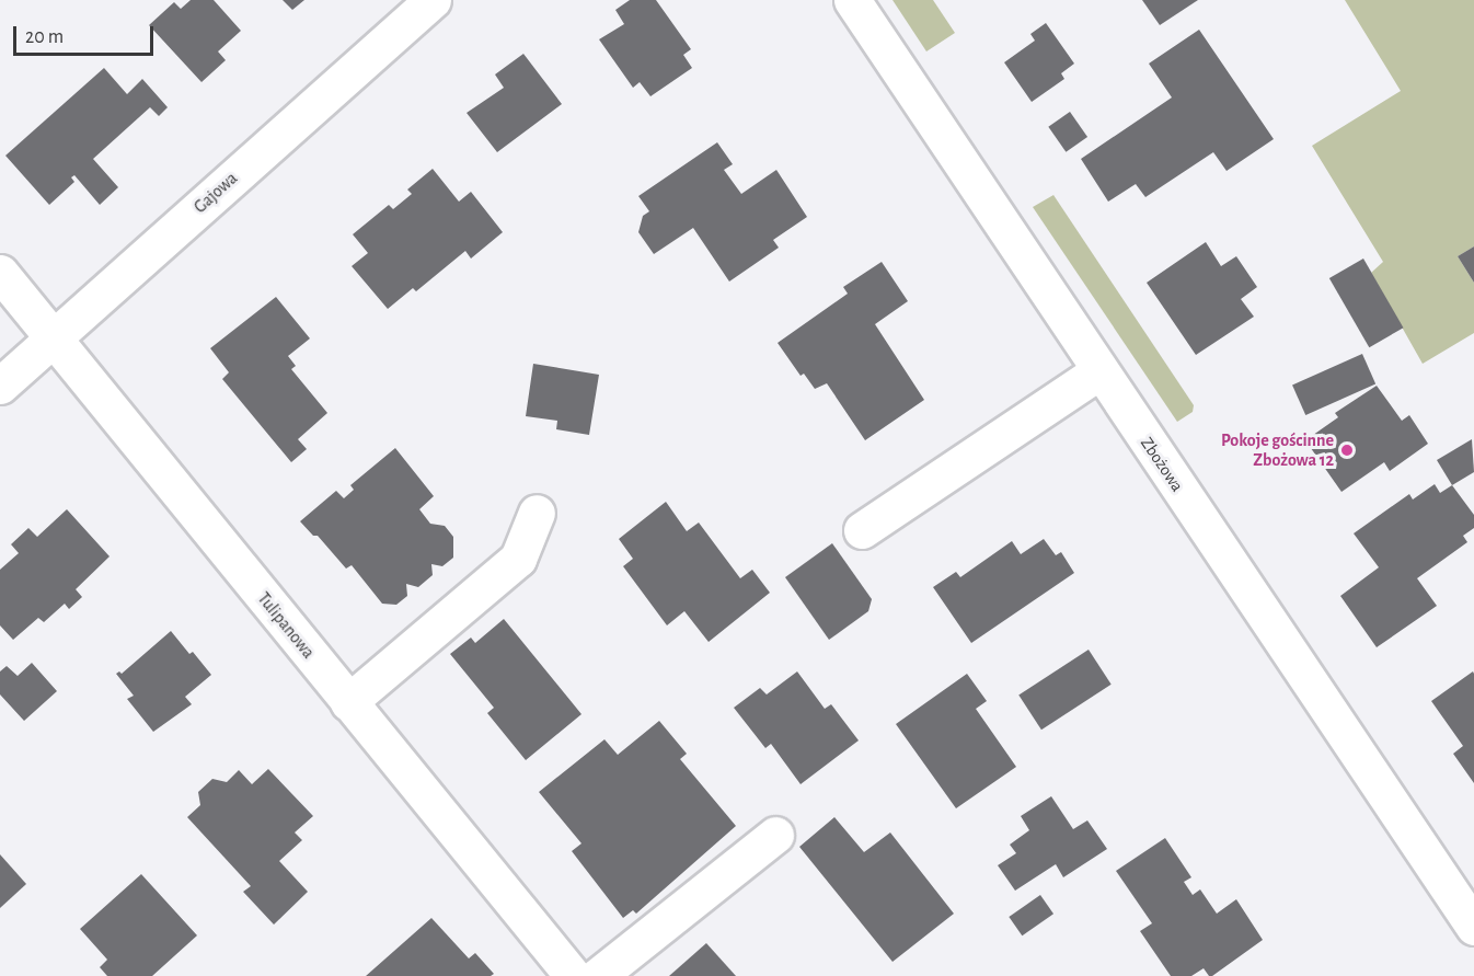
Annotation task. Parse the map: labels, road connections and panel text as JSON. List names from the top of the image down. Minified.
{"streets":{"street":["Gajowa","Zbożowa","Tulipanowa"]},"crossings":[["Gajowa","Tulipanowa"]],"places":["Pokoje gościnne Zbożowa 12"],"scale_bar":"20 m"}
